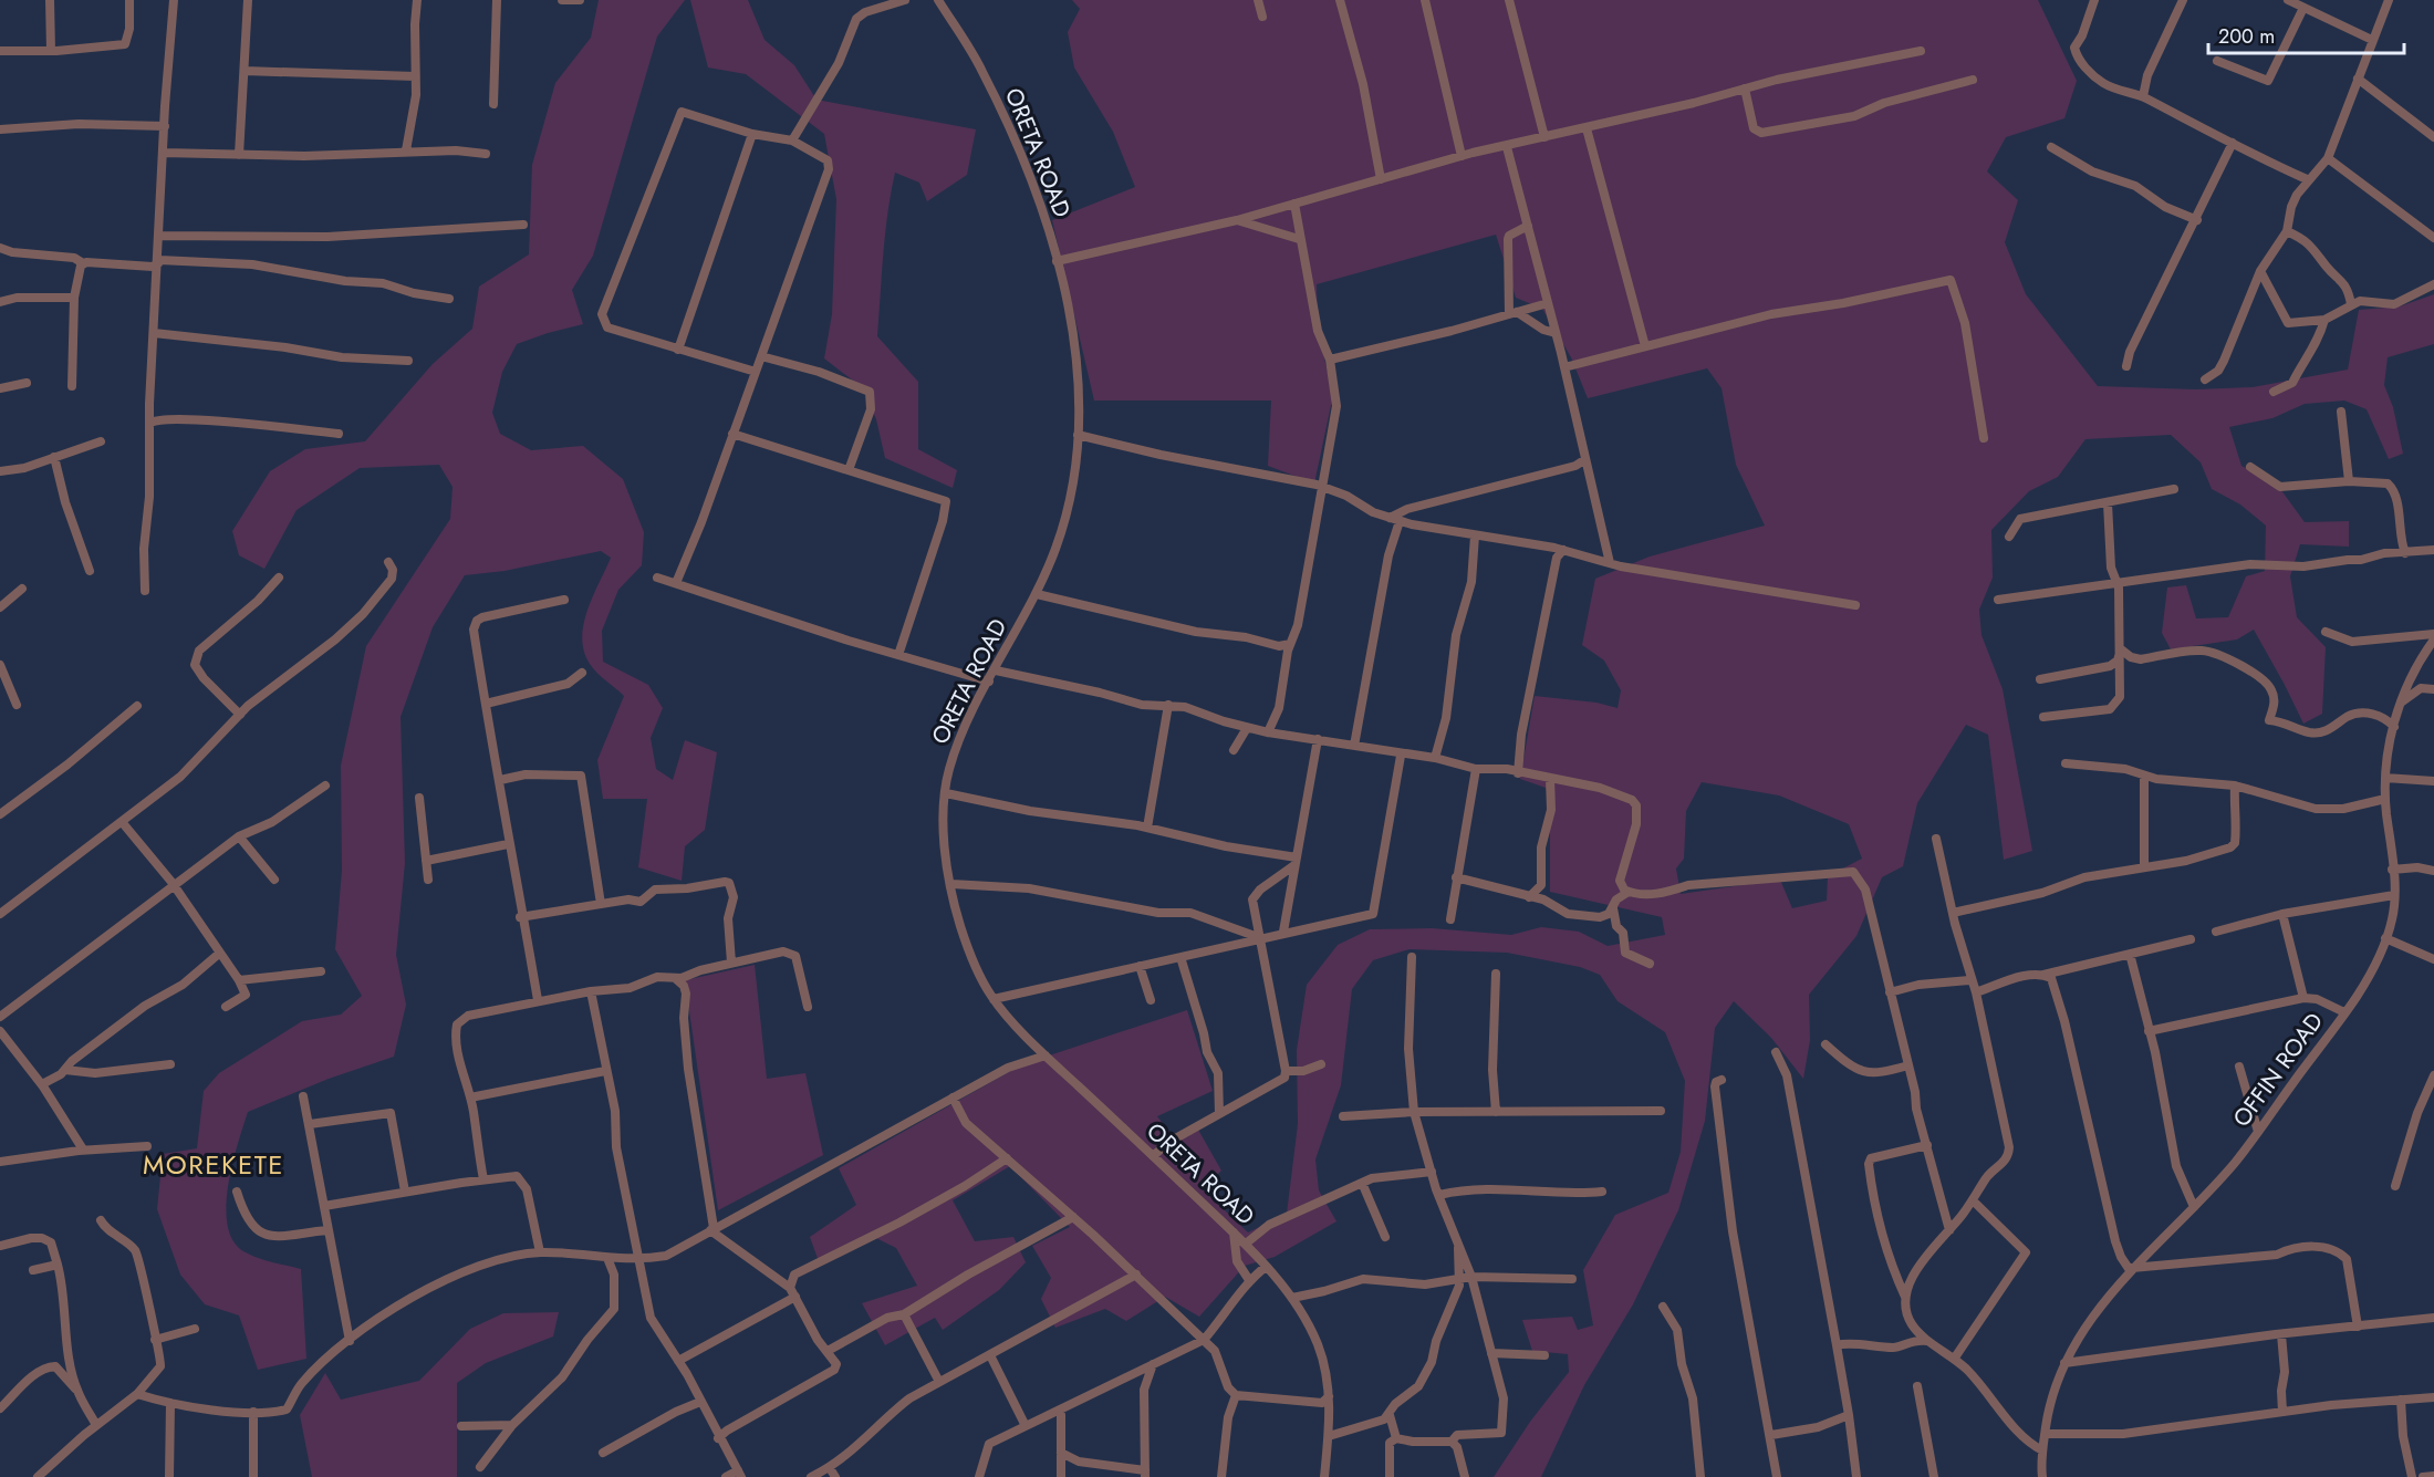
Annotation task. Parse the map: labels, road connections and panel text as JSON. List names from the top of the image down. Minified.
{"streets":{"street":["ORETA ROAD","OFFIN ROAD"]},"districts":["MOREKETE"],"scale_bar":"200 m"}
